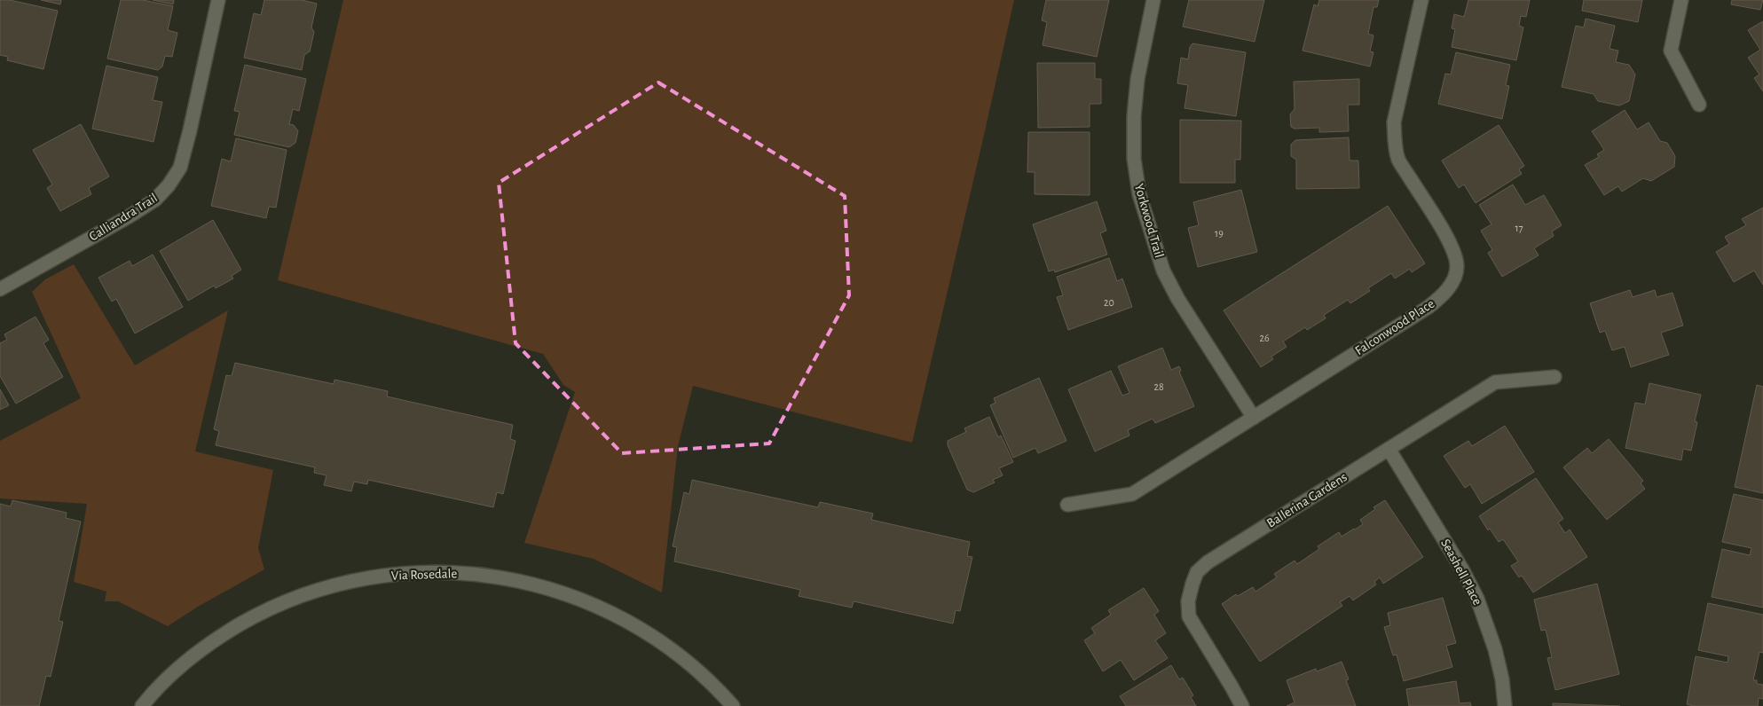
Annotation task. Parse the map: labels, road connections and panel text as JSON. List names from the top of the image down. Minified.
{"streets":{"street":["Calliandra Trail","Yorkwood Trail","Falconwood Place","Ballerina Gardens","Seashell Place","Via Rosedale"]},"crossings":[["Yorkwood Trail","Falconwood Place"],["Ballerina Gardens","Seashell Place"]],"house_numbers":["17","19","20","26","28"]}
